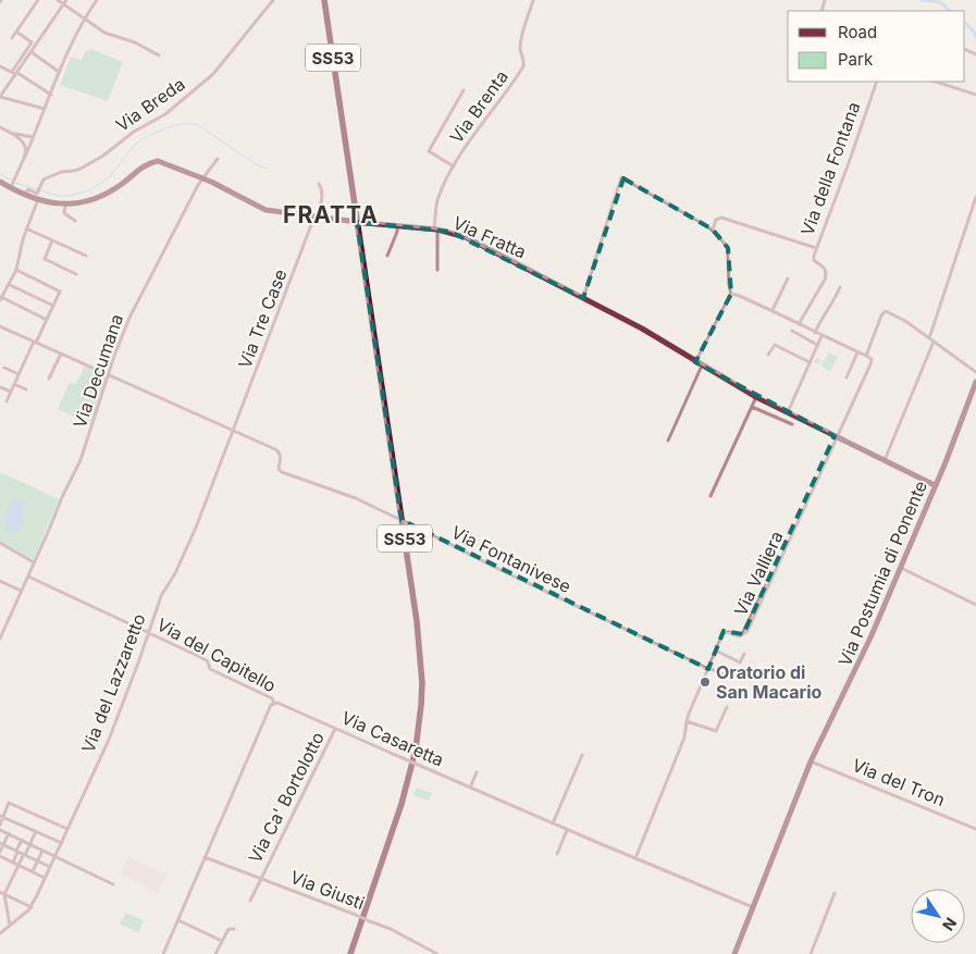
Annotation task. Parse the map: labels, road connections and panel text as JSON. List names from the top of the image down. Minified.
{"streets":{"highway":["SS53"],"main road":["Via Fratta","Via Postumia di Ponente"],"street":["Via Breda","Via Brenta","Via della Fontana","Via Tre Case","Via Decumana","Via Fontanivese","Via Valliera","Via del Capitello","Via del Lazzaretto","Via Casaretta","Via del Tron","Via Ca' Bortolotto","Via Giusti"]},"crossings":[["Via Brenta","Via Fratta"],["Via Fratta","Via Tre Case"],["Via Fratta","Via Decumana"],["Via Fratta","Via Valliera"],["Via Fratta","Via Postumia di Ponente"],["Via Tre Case","Via Fontanivese"],["Via Tre Case","Via del Lazzaretto"],["Via Decumana","Via Fontanivese"],["Via Decumana","Via del Capitello"],["Via Fontanivese","Via del Lazzaretto"],["Via Postumia di Ponente","Via Casaretta"],["Via Postumia di Ponente","Via del Tron"],["Via del Capitello","Via del Lazzaretto"],["Via del Capitello","Via Casaretta"],["Via Casaretta","Via Ca' Bortolotto"],["Via Ca' Bortolotto","Via Giusti"]],"districts":["FRATTA"],"places":["Oratorio di San Macario"],"legend":["Road","Park"],"north":"bottom right"}
